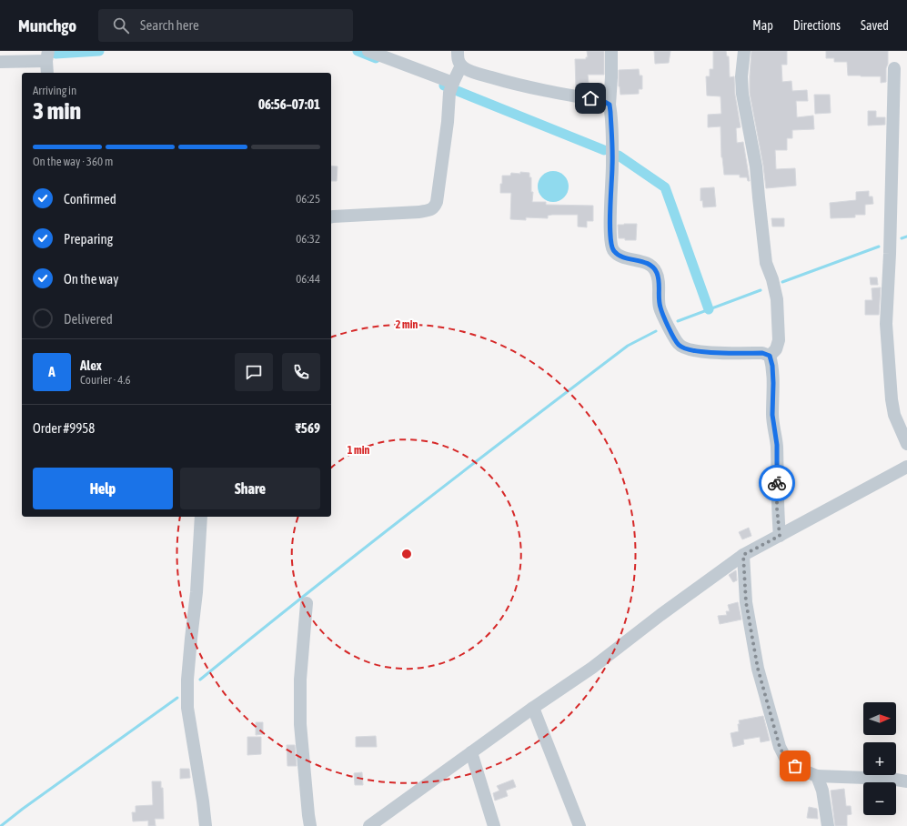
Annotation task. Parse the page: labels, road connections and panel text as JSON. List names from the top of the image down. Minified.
{"north":"right","page":{"header":"Munchgo","search":"Search here","nav":["Map","Directions","Saved"],"heading":["3 min","Arriving in","06:56–07:01"],"panel":["Alex","Courier · 4.6","Order #9958","₹569"],"bar":"On the way · 360 m","list":[["Confirmed","06:25"],["Preparing","06:32"],["On the way","06:44"],"Delivered"],"round":"A","buttons":["Help","Share"],"map_buttons":["+","−"]},"rings":["2 min","1 min"]}
